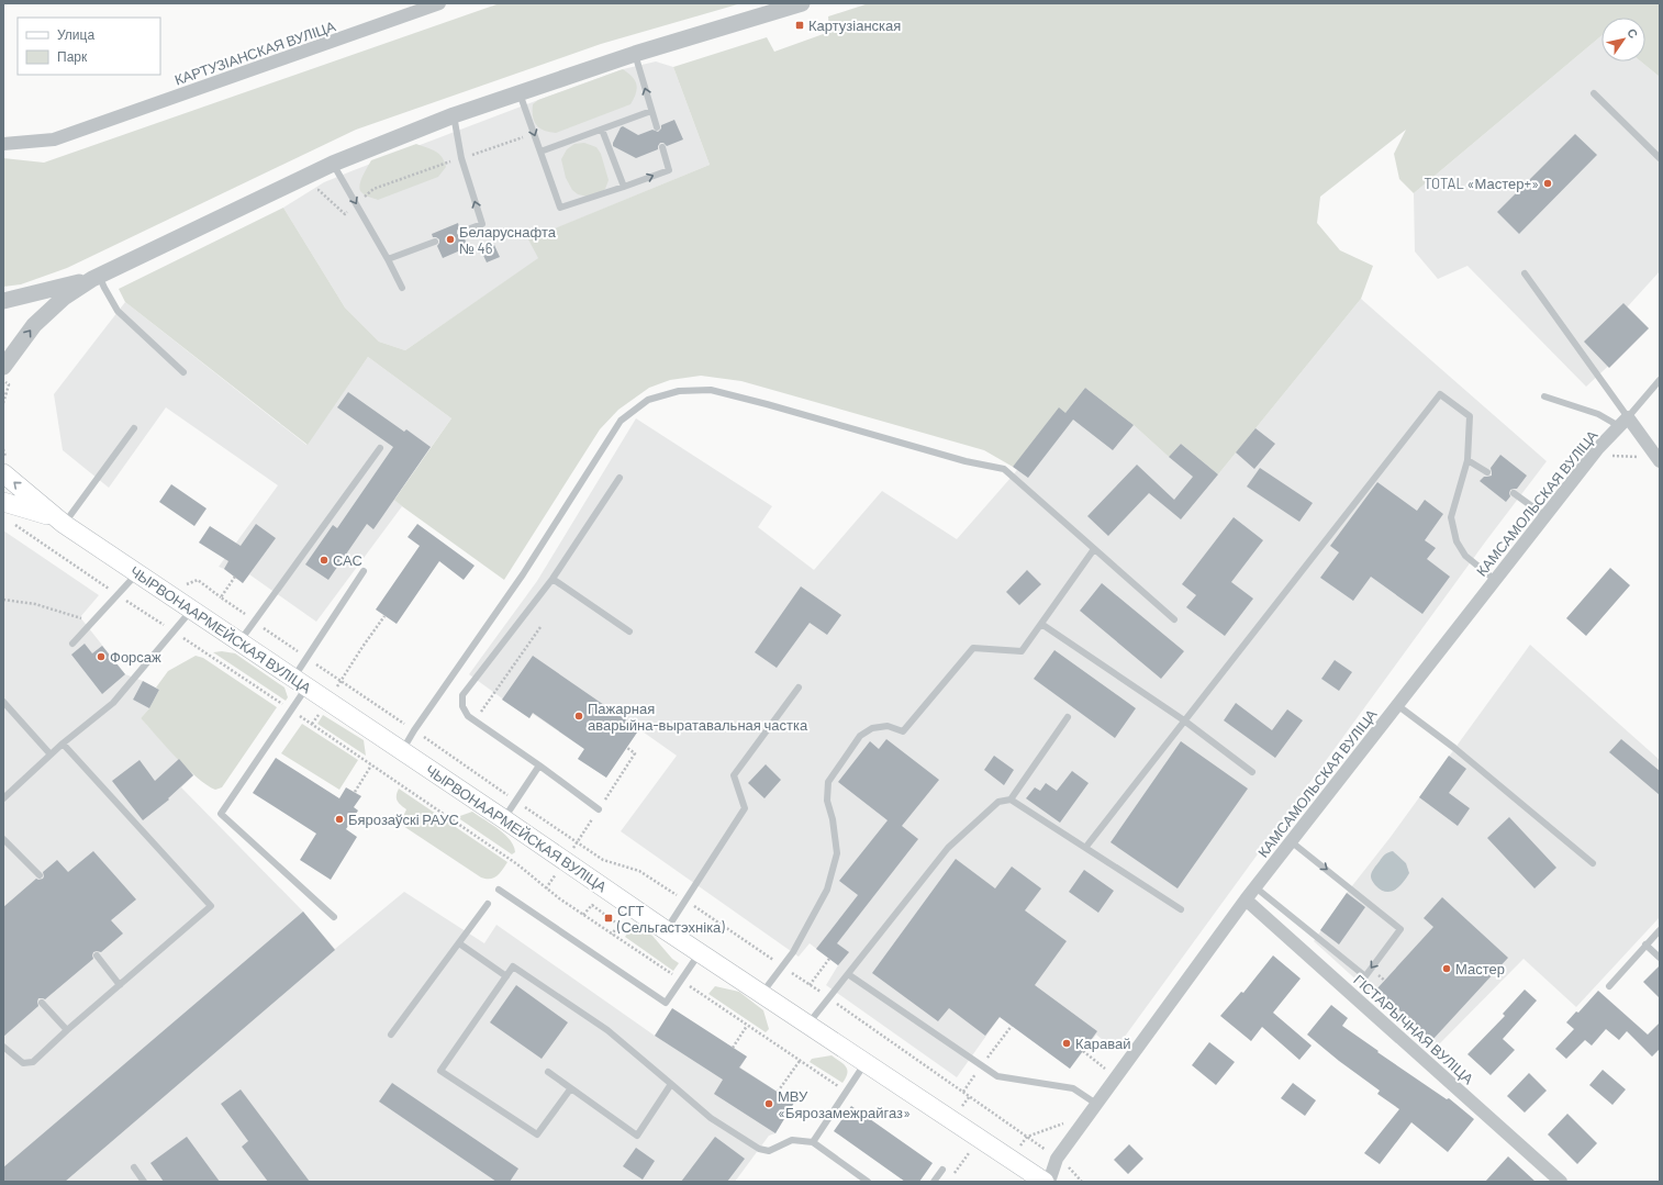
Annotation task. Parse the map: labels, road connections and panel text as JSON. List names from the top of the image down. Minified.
{"streets":{"main road":["ЧЫРВОНААРМЕЙСКАЯ ВУЛІЦА"],"street":["КАРТУЗІАНСКАЯ ВУЛІЦА","КАМСАМОЛЬСКАЯ ВУЛІЦА","ГІСТАРЫЧНАЯ ВУЛІЦА"]},"crossings":[["КАМСАМОЛЬСКАЯ ВУЛІЦА","ГІСТАРЫЧНАЯ ВУЛІЦА"]],"places":{"transit":["Картузіанская","СГТ (Сельгастэхніка)"],"other":["TOTAL «Мастер+»","Беларуснафта № 46","САС","Форсаж","Пажарная аварыйна-выратавальная частка","Бярозаўскі РАУС","Мастер","Каравай","МВУ «Бярозамежрайгаз»"]},"legend":["Улица","Парк"],"north":"top right"}
